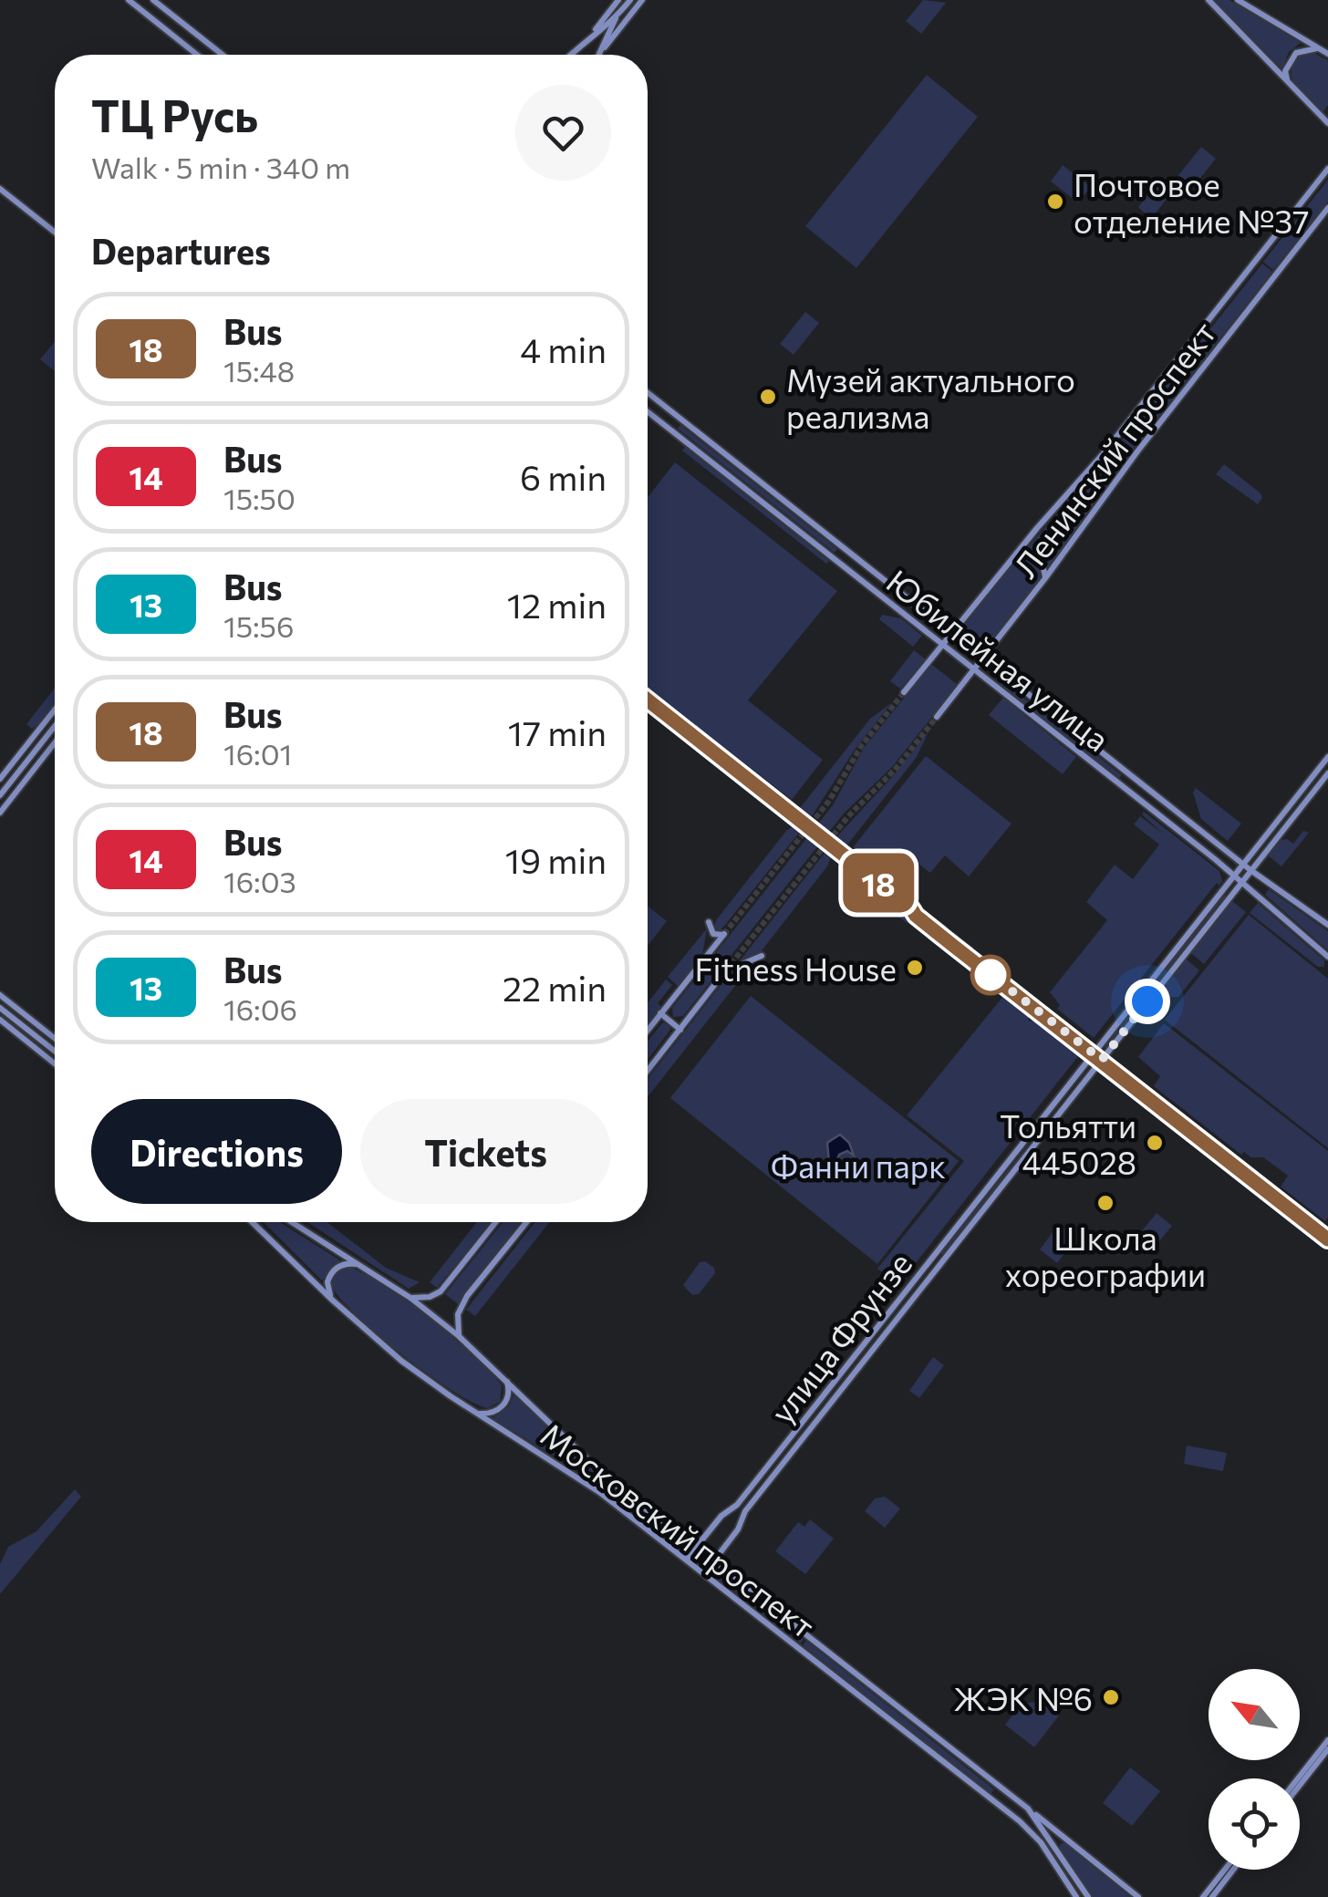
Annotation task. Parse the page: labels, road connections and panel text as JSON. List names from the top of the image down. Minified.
{"streets":{"main road":["Ленинский проспект","Юбилейная улица","улица Фрунзе","Московский проспект"]},"crossings":[["Ленинский проспект","Юбилейная улица"],["Юбилейная улица","улица Фрунзе"],["улица Фрунзе","Московский проспект"]],"parks":["Фанни парк"],"places":["Почтовое отделение №37","Музей актуального реализма","Fitness House","Тольятти 445028","Школа хореографии","ЖЭК №6"],"lines":["bus line 18"],"north":"top left","page":{"on_map":"18","heading":[["ТЦ Русь","Walk · 5 min · 340 m"],"Departures"],"list":[{"mark":"18","name":"Bus","note":"15:48","value":"4 min"},{"mark":"14","name":"Bus","note":"15:50","value":"6 min"},{"mark":"13","name":"Bus","note":"15:56","value":"12 min"},{"mark":"18","name":"Bus","note":"16:01","value":"17 min"},{"mark":"14","name":"Bus","note":"16:03","value":"19 min"},{"mark":"13","name":"Bus","note":"16:06","value":"22 min"}],"buttons":["Directions","Tickets"]}}
